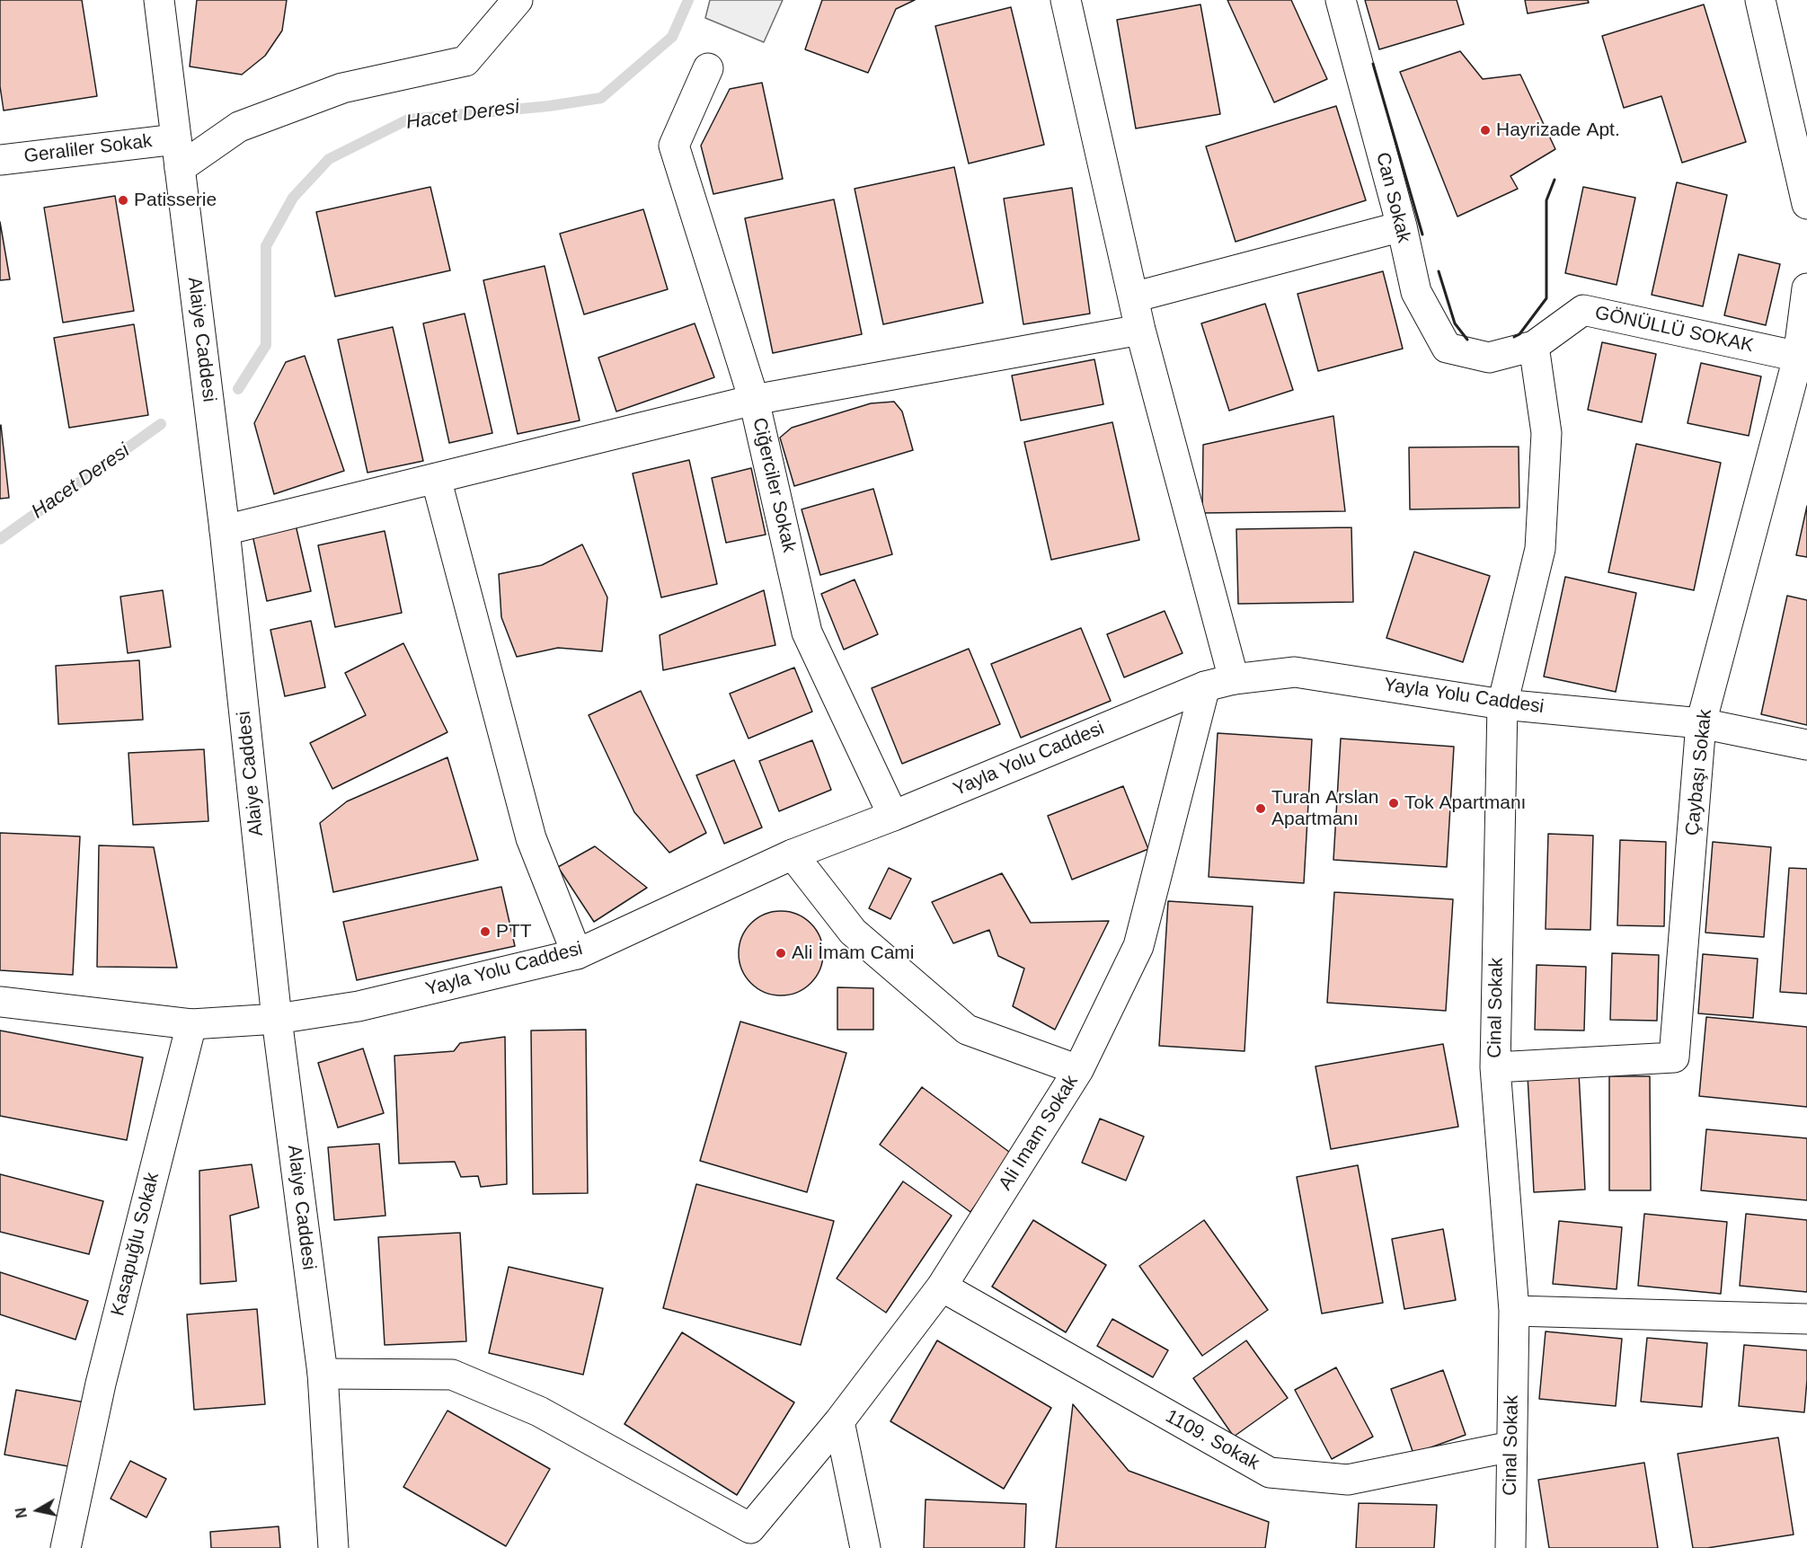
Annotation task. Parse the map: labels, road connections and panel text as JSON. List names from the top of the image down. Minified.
{"streets":{"street":["Geraliler Sokak","Can Sokak","GÖNÜLLÜ SOKAK","Alaiye Caddesi","Ciğerciler Sokak","Yayla Yolu Caddesi","Çaybaşı Sokak","Cinal Sokak","Ali Imam Sokak","Kasapuğlu Sokak","1109. Sokak"]},"crossings":[["Geraliler Sokak","Alaiye Caddesi"],["Can Sokak","GÖNÜLLÜ SOKAK"],["GÖNÜLLÜ SOKAK","Çaybaşı Sokak"],["GÖNÜLLÜ SOKAK","Cinal Sokak"],["Alaiye Caddesi","Yayla Yolu Caddesi"],["Alaiye Caddesi","Ali Imam Sokak"],["Ciğerciler Sokak","Yayla Yolu Caddesi"],["Yayla Yolu Caddesi","Çaybaşı Sokak"],["Yayla Yolu Caddesi","Cinal Sokak"],["Yayla Yolu Caddesi","Ali Imam Sokak"],["Çaybaşı Sokak","Cinal Sokak"],["Cinal Sokak","1109. Sokak"],["Ali Imam Sokak","1109. Sokak"]],"water":["Hacet Deresi"],"places":["Hayrizade Apt.","Patisserie","Tok Apartmanı","Turan Arslan Apartmanı","PTT","Ali İmam Cami"],"north":"left"}
